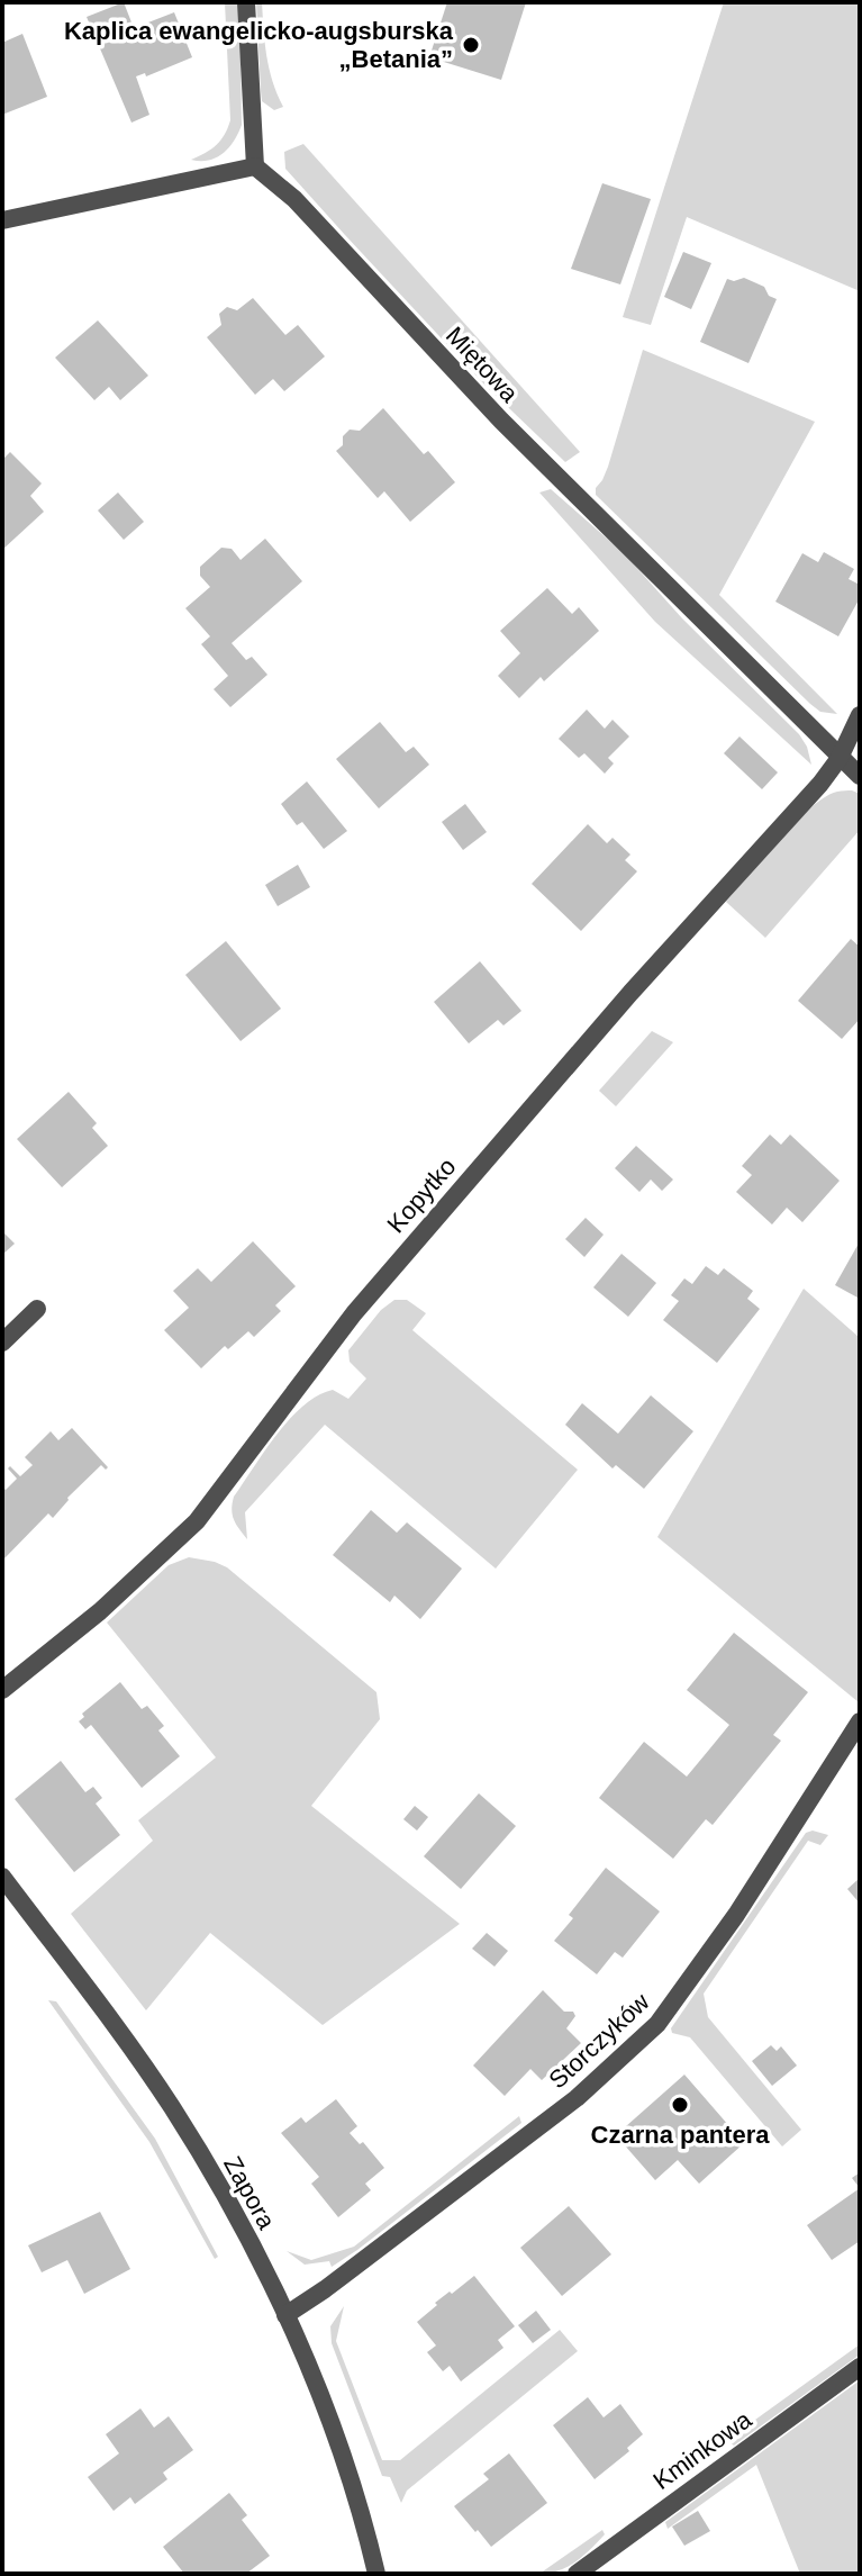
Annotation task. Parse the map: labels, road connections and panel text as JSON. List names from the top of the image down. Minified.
{"streets":{"street":["Miętowa","Kopytko","Storczyków","Zapora","Kminkowa"]},"crossings":[["Miętowa","Kopytko"],["Storczyków","Zapora"]],"places":["Kaplica ewangelicko-augsburska „Betania”","Czarna pantera"]}
